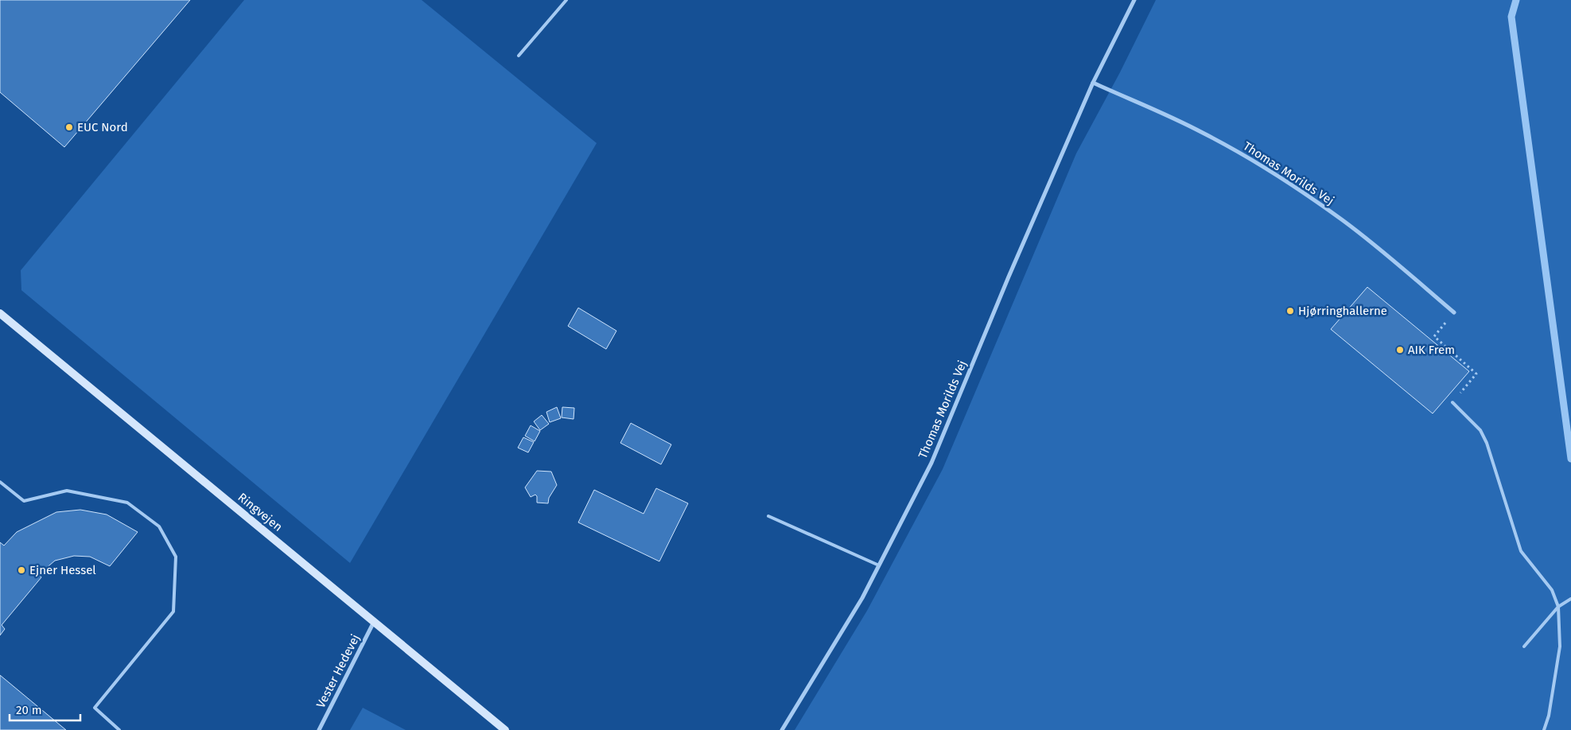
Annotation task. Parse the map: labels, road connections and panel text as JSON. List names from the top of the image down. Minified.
{"streets":{"main road":["Ringvejen"],"street":["Thomas Morilds Vej","Vester Hedevej"]},"crossings":[["Ringvejen","Vester Hedevej"]],"places":["EUC Nord","Hjørringhallerne","AIK Frem","Ejner Hessel"],"scale_bar":"20 m"}
